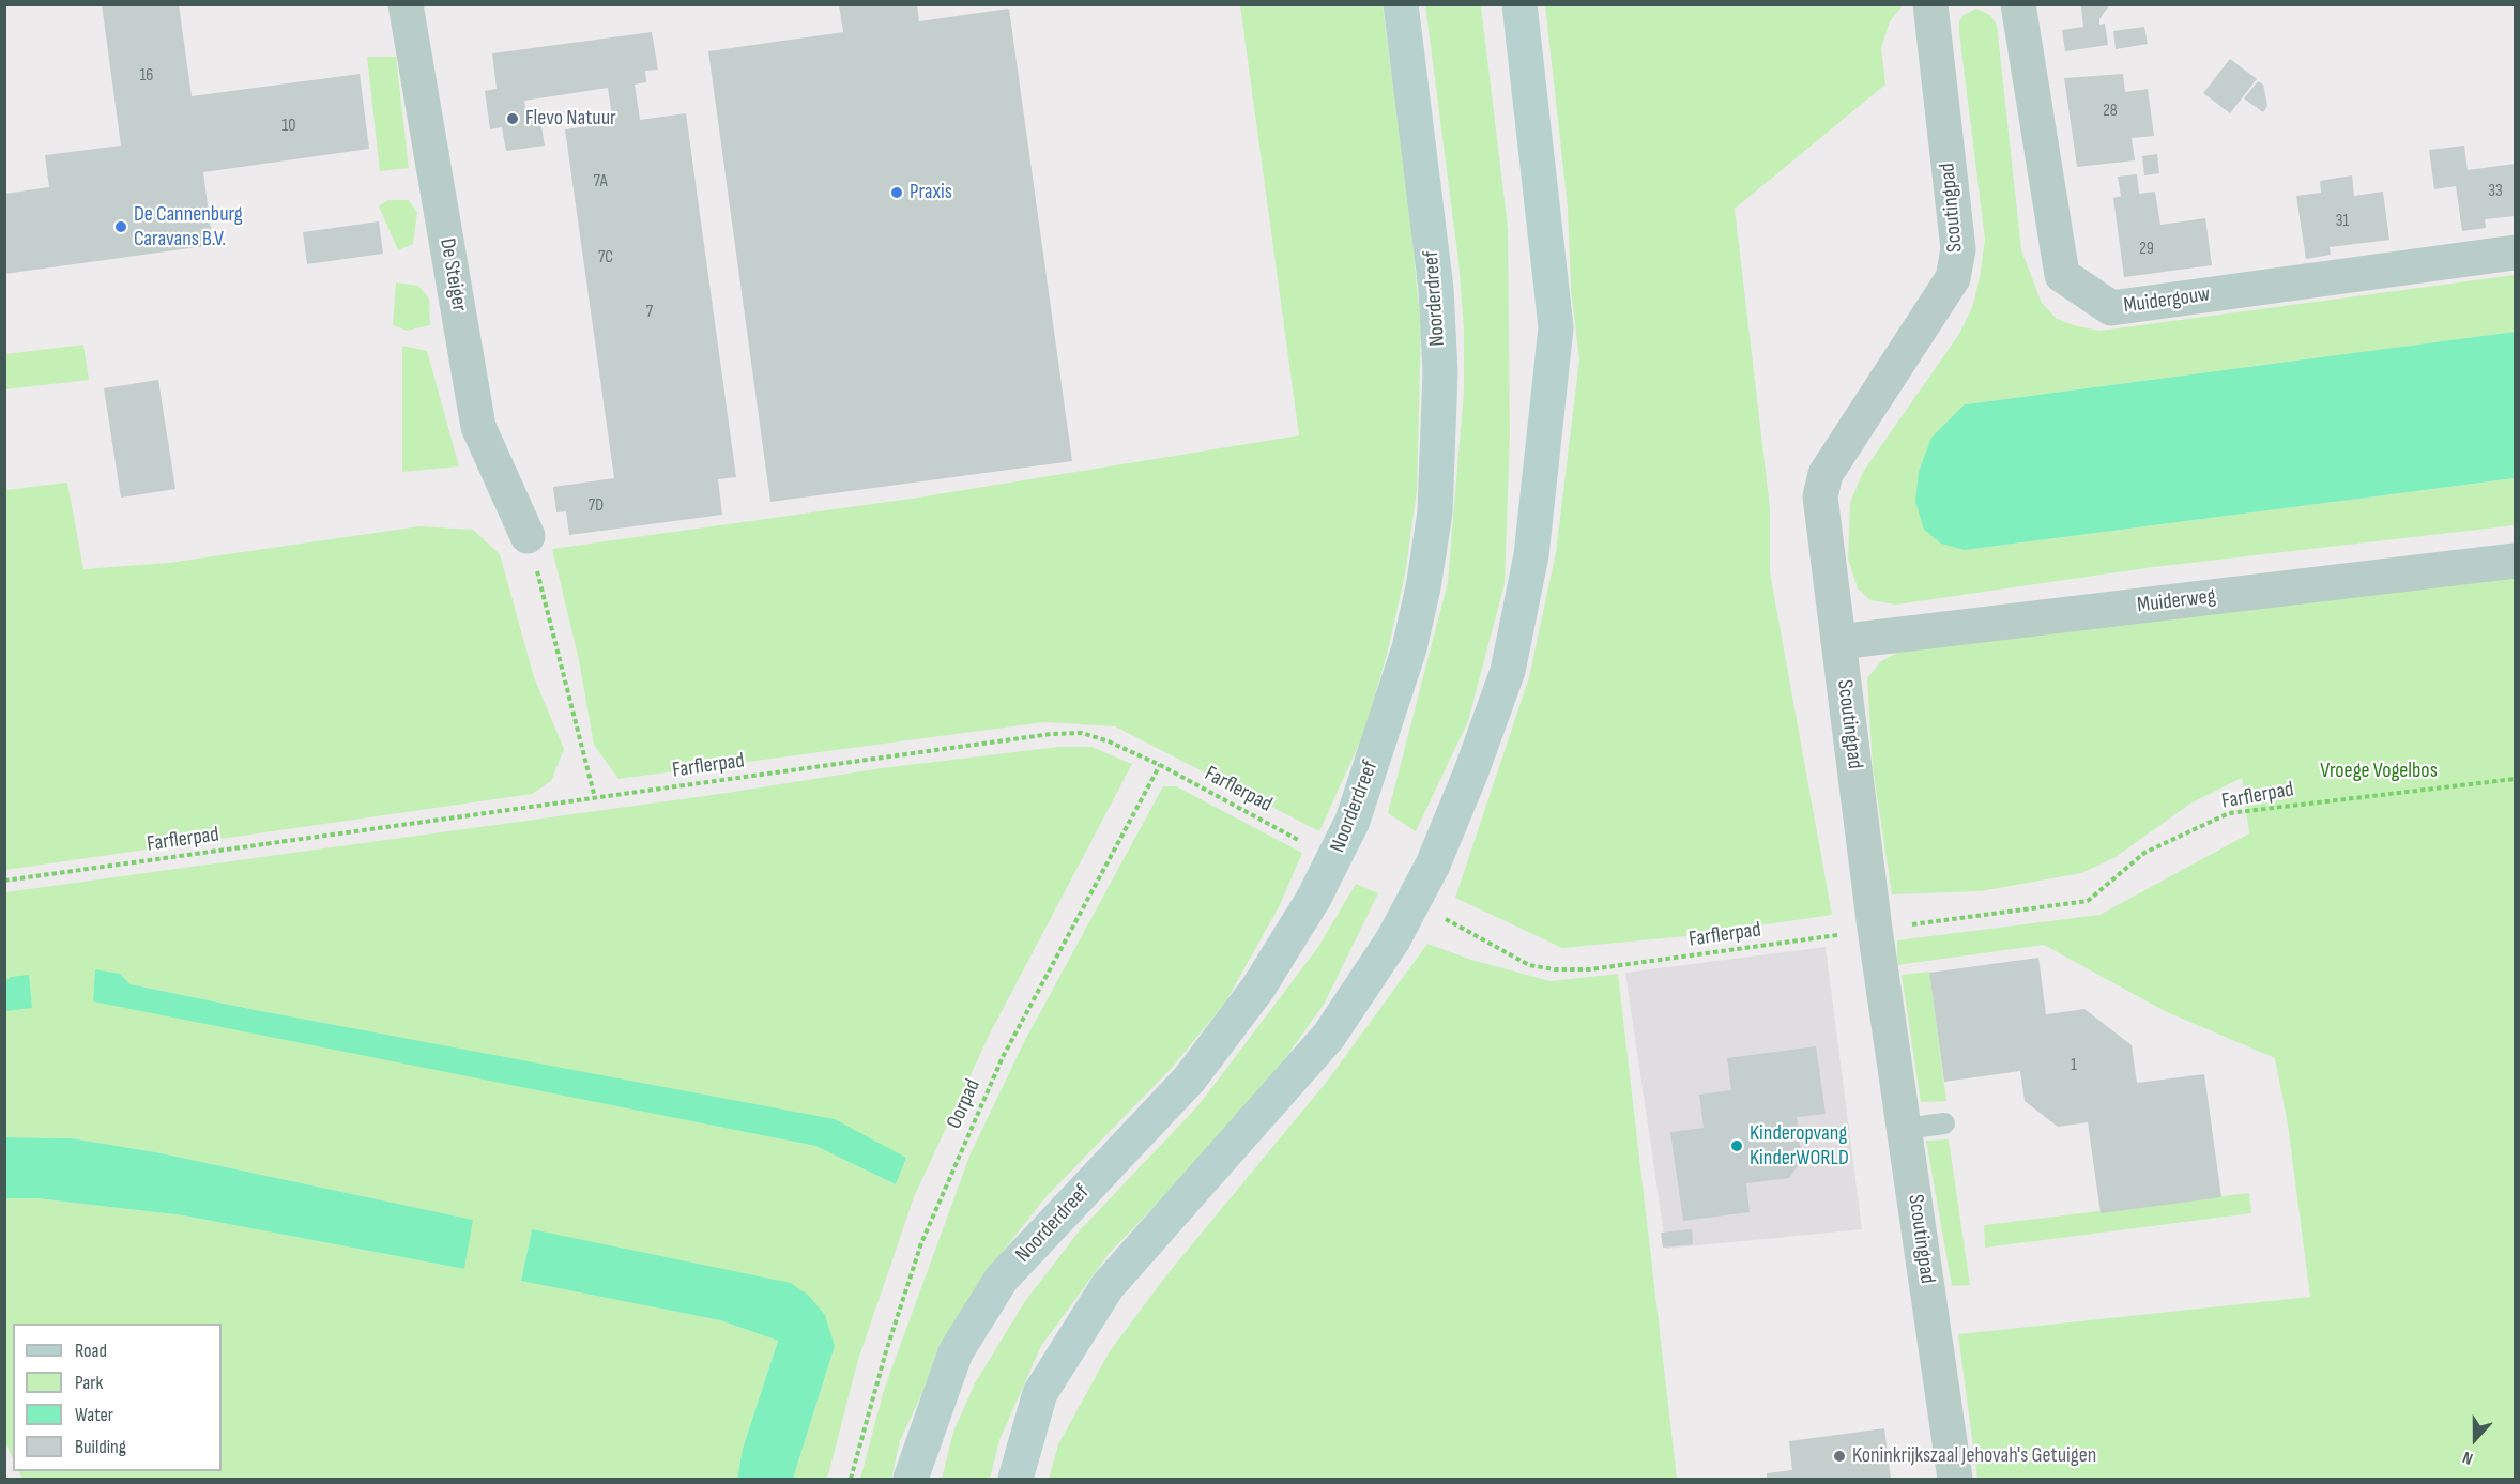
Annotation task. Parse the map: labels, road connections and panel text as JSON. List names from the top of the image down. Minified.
{"streets":{"main road":["Noorderdreef"],"street":["Scoutingpad","De Steiger","Muidergouw","Muiderweg"],"path":["Farflerpad","Oorpad"]},"crossings":[["Scoutingpad","Muiderweg"],["Farflerpad","Oorpad"]],"parks":["Vroege Vogelbos"],"places":["Flevo Natuur","Praxis","De Cannenburg Caravans B.V.","Kinderopvang KinderWORLD","Koninkrijkszaal Jehovah's Getuigen"],"house_numbers":["16","28","10","7A","33","31","29","7C","7","7D","1"],"legend":["Road","Park","Water","Building"],"north":"bottom"}
